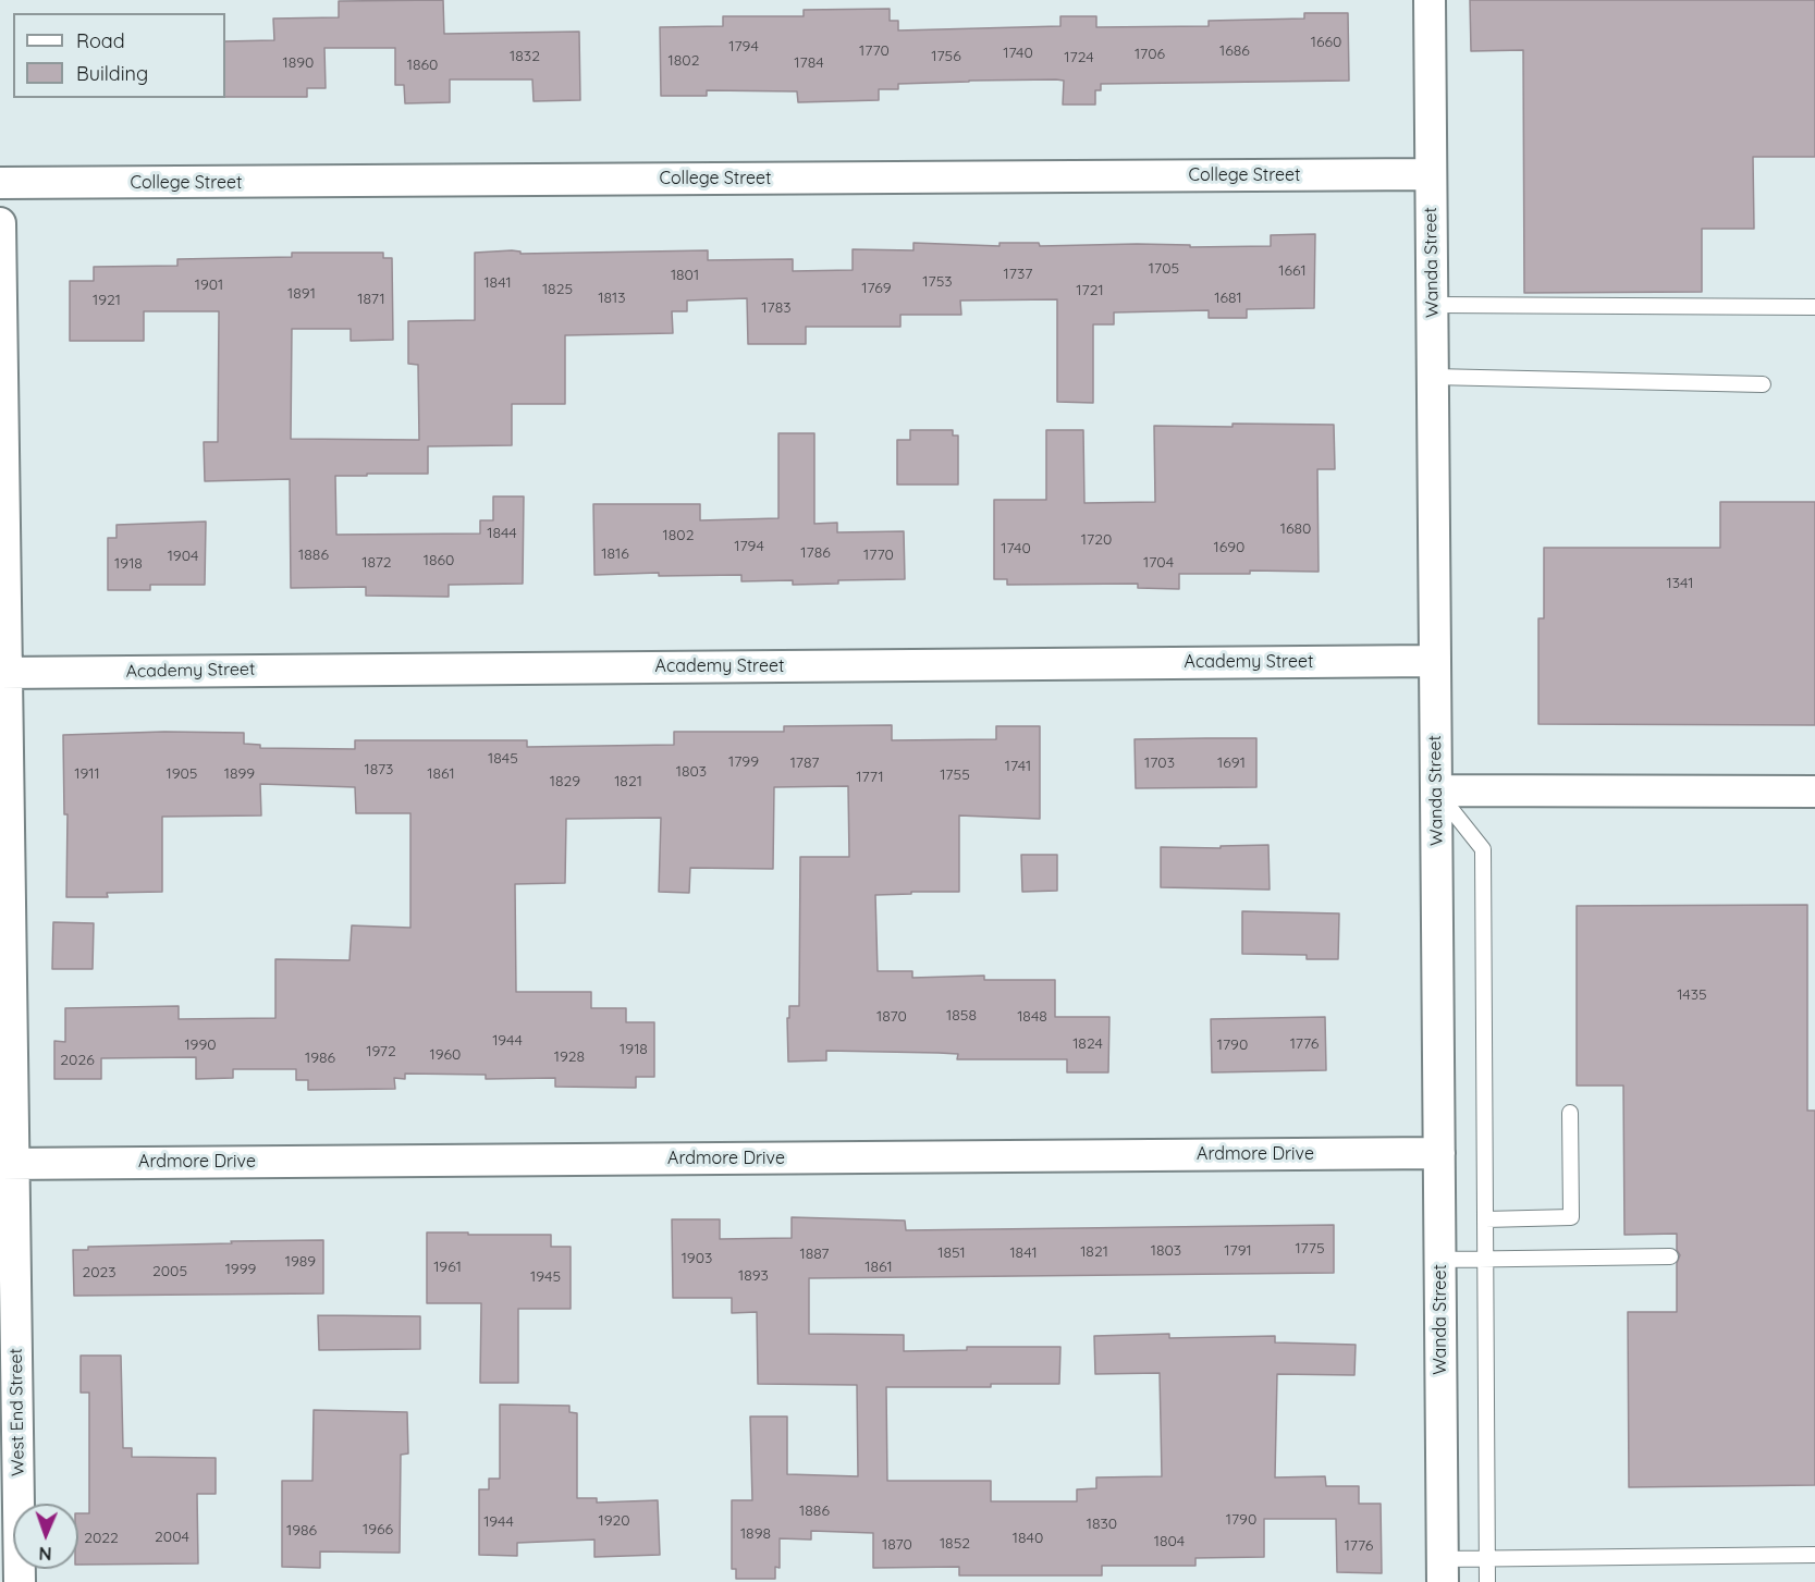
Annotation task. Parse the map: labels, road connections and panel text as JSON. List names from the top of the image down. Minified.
{"streets":{"street":["College Street","Wanda Street","Academy Street","Ardmore Drive","West End Street"]},"crossings":[["College Street","Wanda Street"],["Wanda Street","Academy Street"],["Wanda Street","Ardmore Drive"],["Academy Street","West End Street"],["Ardmore Drive","West End Street"]],"house_numbers":["1660","1794","1770","1686","1740","1706","1832","1756","1724","1802","1890","1784","1860","1705","1661","1737","1801","1753","1841","1901","1769","1825","1721","1891","1813","1681","1871","1921","1783","1680","1844","1802","1720","1794","1690","1740","1786","1816","1886","1770","1904","1860","1872","1704","1918","1341","1845","1799","1787","1703","1691","1741","1873","1803","1911","1905","1899","1861","1755","1771","1829","1821","1435","1858","1870","1848","1944","1824","1776","1990","1790","1918","1972","1960","1928","1986","2026","1775","1803","1791","1821","1851","1841","1887","1903","1989","1961","1861","1999","2005","2023","1893","1945","1886","1790","1920","1944","1830","1966","1986","1898","2004","2022","1840","1804","1852","1870","1776"],"legend":["Road","Building"],"north":"bottom"}
